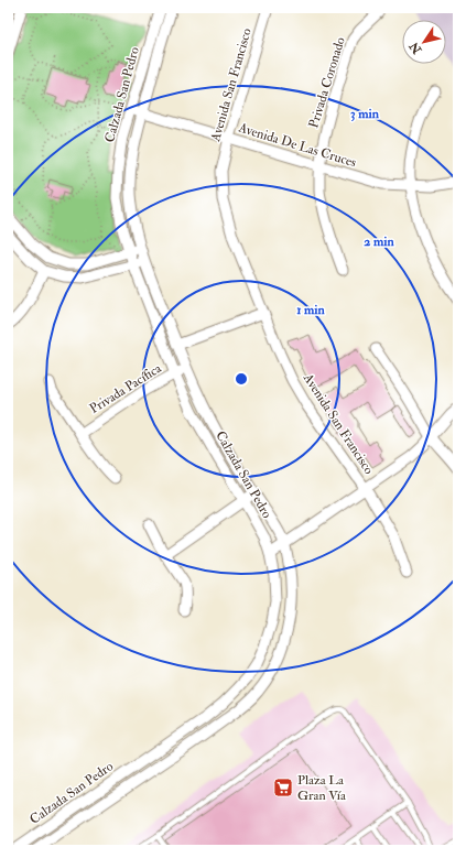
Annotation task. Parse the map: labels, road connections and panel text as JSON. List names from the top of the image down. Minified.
{"streets":{"street":["Privada Coronado","Avenida San Francisco","Calzada San Pedro","Avenida De Las Cruces","Privada Pacífica"]},"crossings":[["Privada Coronado","Avenida De Las Cruces"],["Avenida San Francisco","Avenida De Las Cruces"],["Calzada San Pedro","Avenida De Las Cruces"],["Calzada San Pedro","Privada Pacífica"]],"places":{"supermarket":["Plaza La Gran Vía"]},"north":"bottom left","rings":["3 min","2 min","1 min"]}
